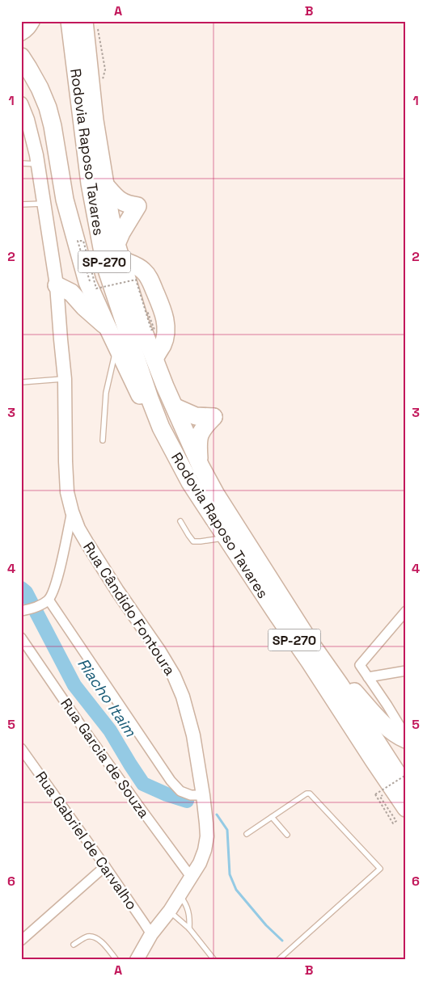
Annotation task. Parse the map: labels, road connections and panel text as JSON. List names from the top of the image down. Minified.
{"streets":{"highway":["Rodovia Raposo Tavares","SP-270"],"main road":["Rua Cândido Fontoura"],"street":["Rua Garcia de Souza","Rua Gabriel de Carvalho"]},"crossings":[["Rua Cândido Fontoura","Rua Garcia de Souza"],["Rua Cândido Fontoura","Rua Gabriel de Carvalho"]],"water":["Riacho Itaim"],"grid":{"columns":["A","B"],"rows":["1","2","3","4","5","6"]}}
